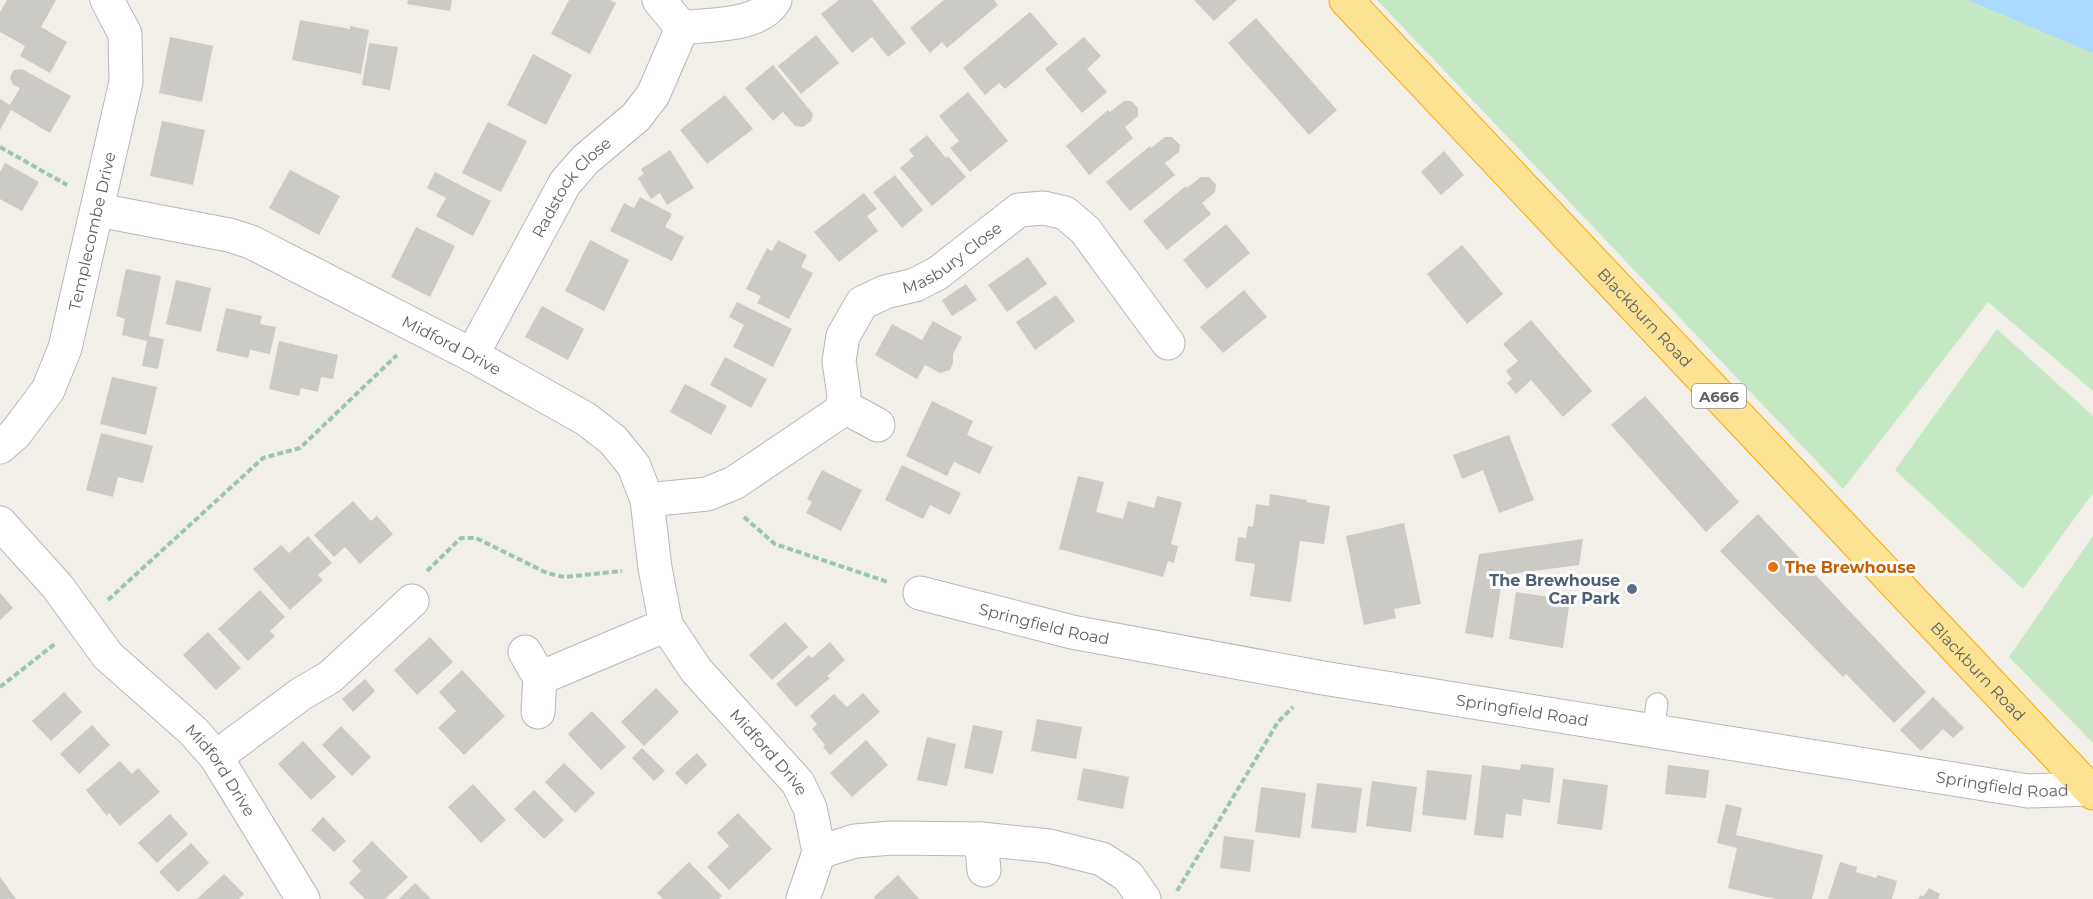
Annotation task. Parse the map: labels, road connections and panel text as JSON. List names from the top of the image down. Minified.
{"streets":{"highway":["Blackburn Road","A666"],"street":["Radstock Close","Templecombe Drive","Masbury Close","Midford Drive","Springfield Road"]},"crossings":[["Radstock Close","Midford Drive"],["Templecombe Drive","Midford Drive"],["Blackburn Road","Springfield Road"]],"places":["The Brewhouse","The Brewhouse Car Park"]}
